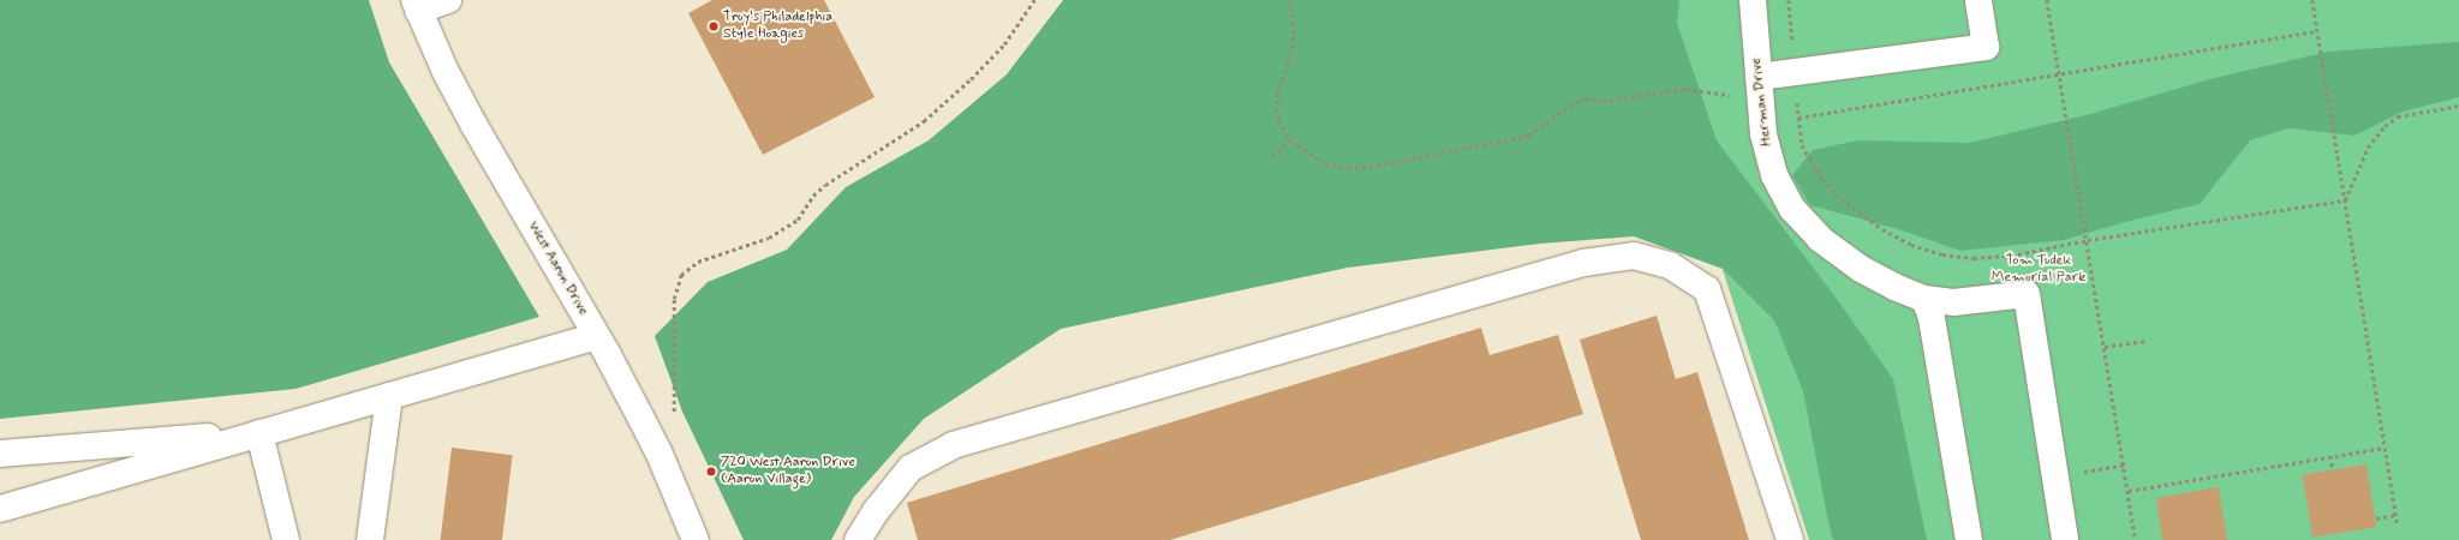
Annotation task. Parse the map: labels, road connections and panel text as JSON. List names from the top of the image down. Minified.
{"streets":{"street":["Herman Drive","West Aaron Drive"]},"parks":["Tom Tudek Memorial Park"],"places":["Troy's Philadelphia Style Hoagies","720 West Aaron Drive (Aaron Village)"]}
